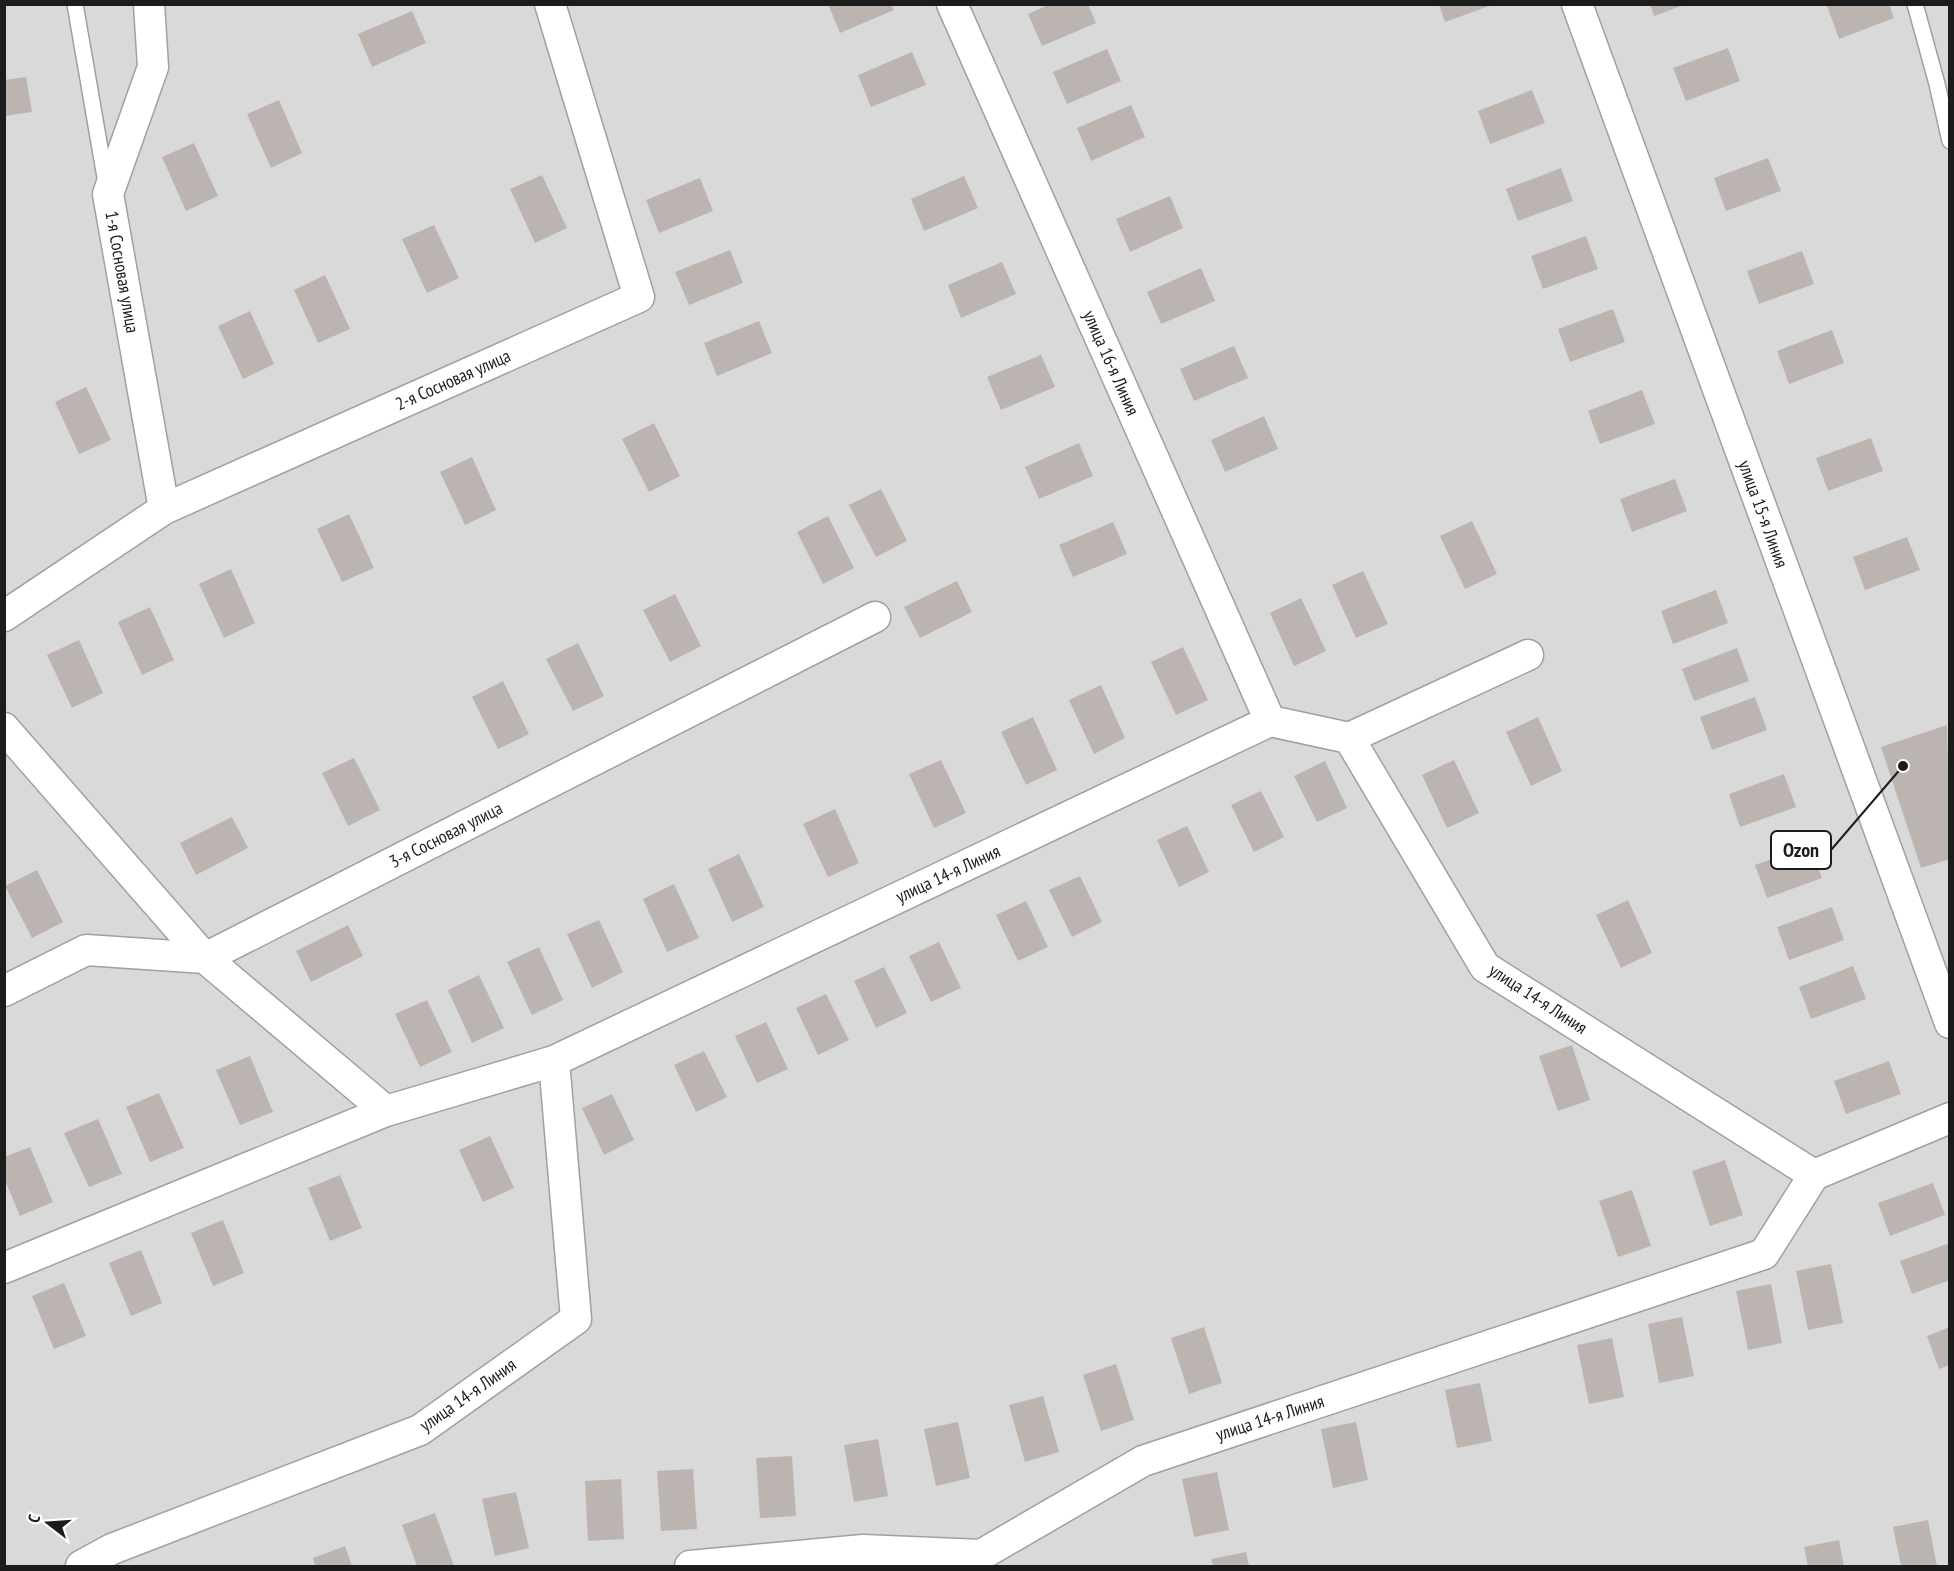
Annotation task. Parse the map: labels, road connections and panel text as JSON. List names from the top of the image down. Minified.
{"streets":{"street":["1-я Сосновая улица","улица 16-я Линия","2-я Сосновая улица","улица 15-я Линия","3-я Сосновая улица","улица 14-я Линия"]},"crossings":[["1-я Сосновая улица","2-я Сосновая улица"],["улица 16-я Линия","улица 14-я Линия"]],"places":["Ozon"],"north":"left"}
